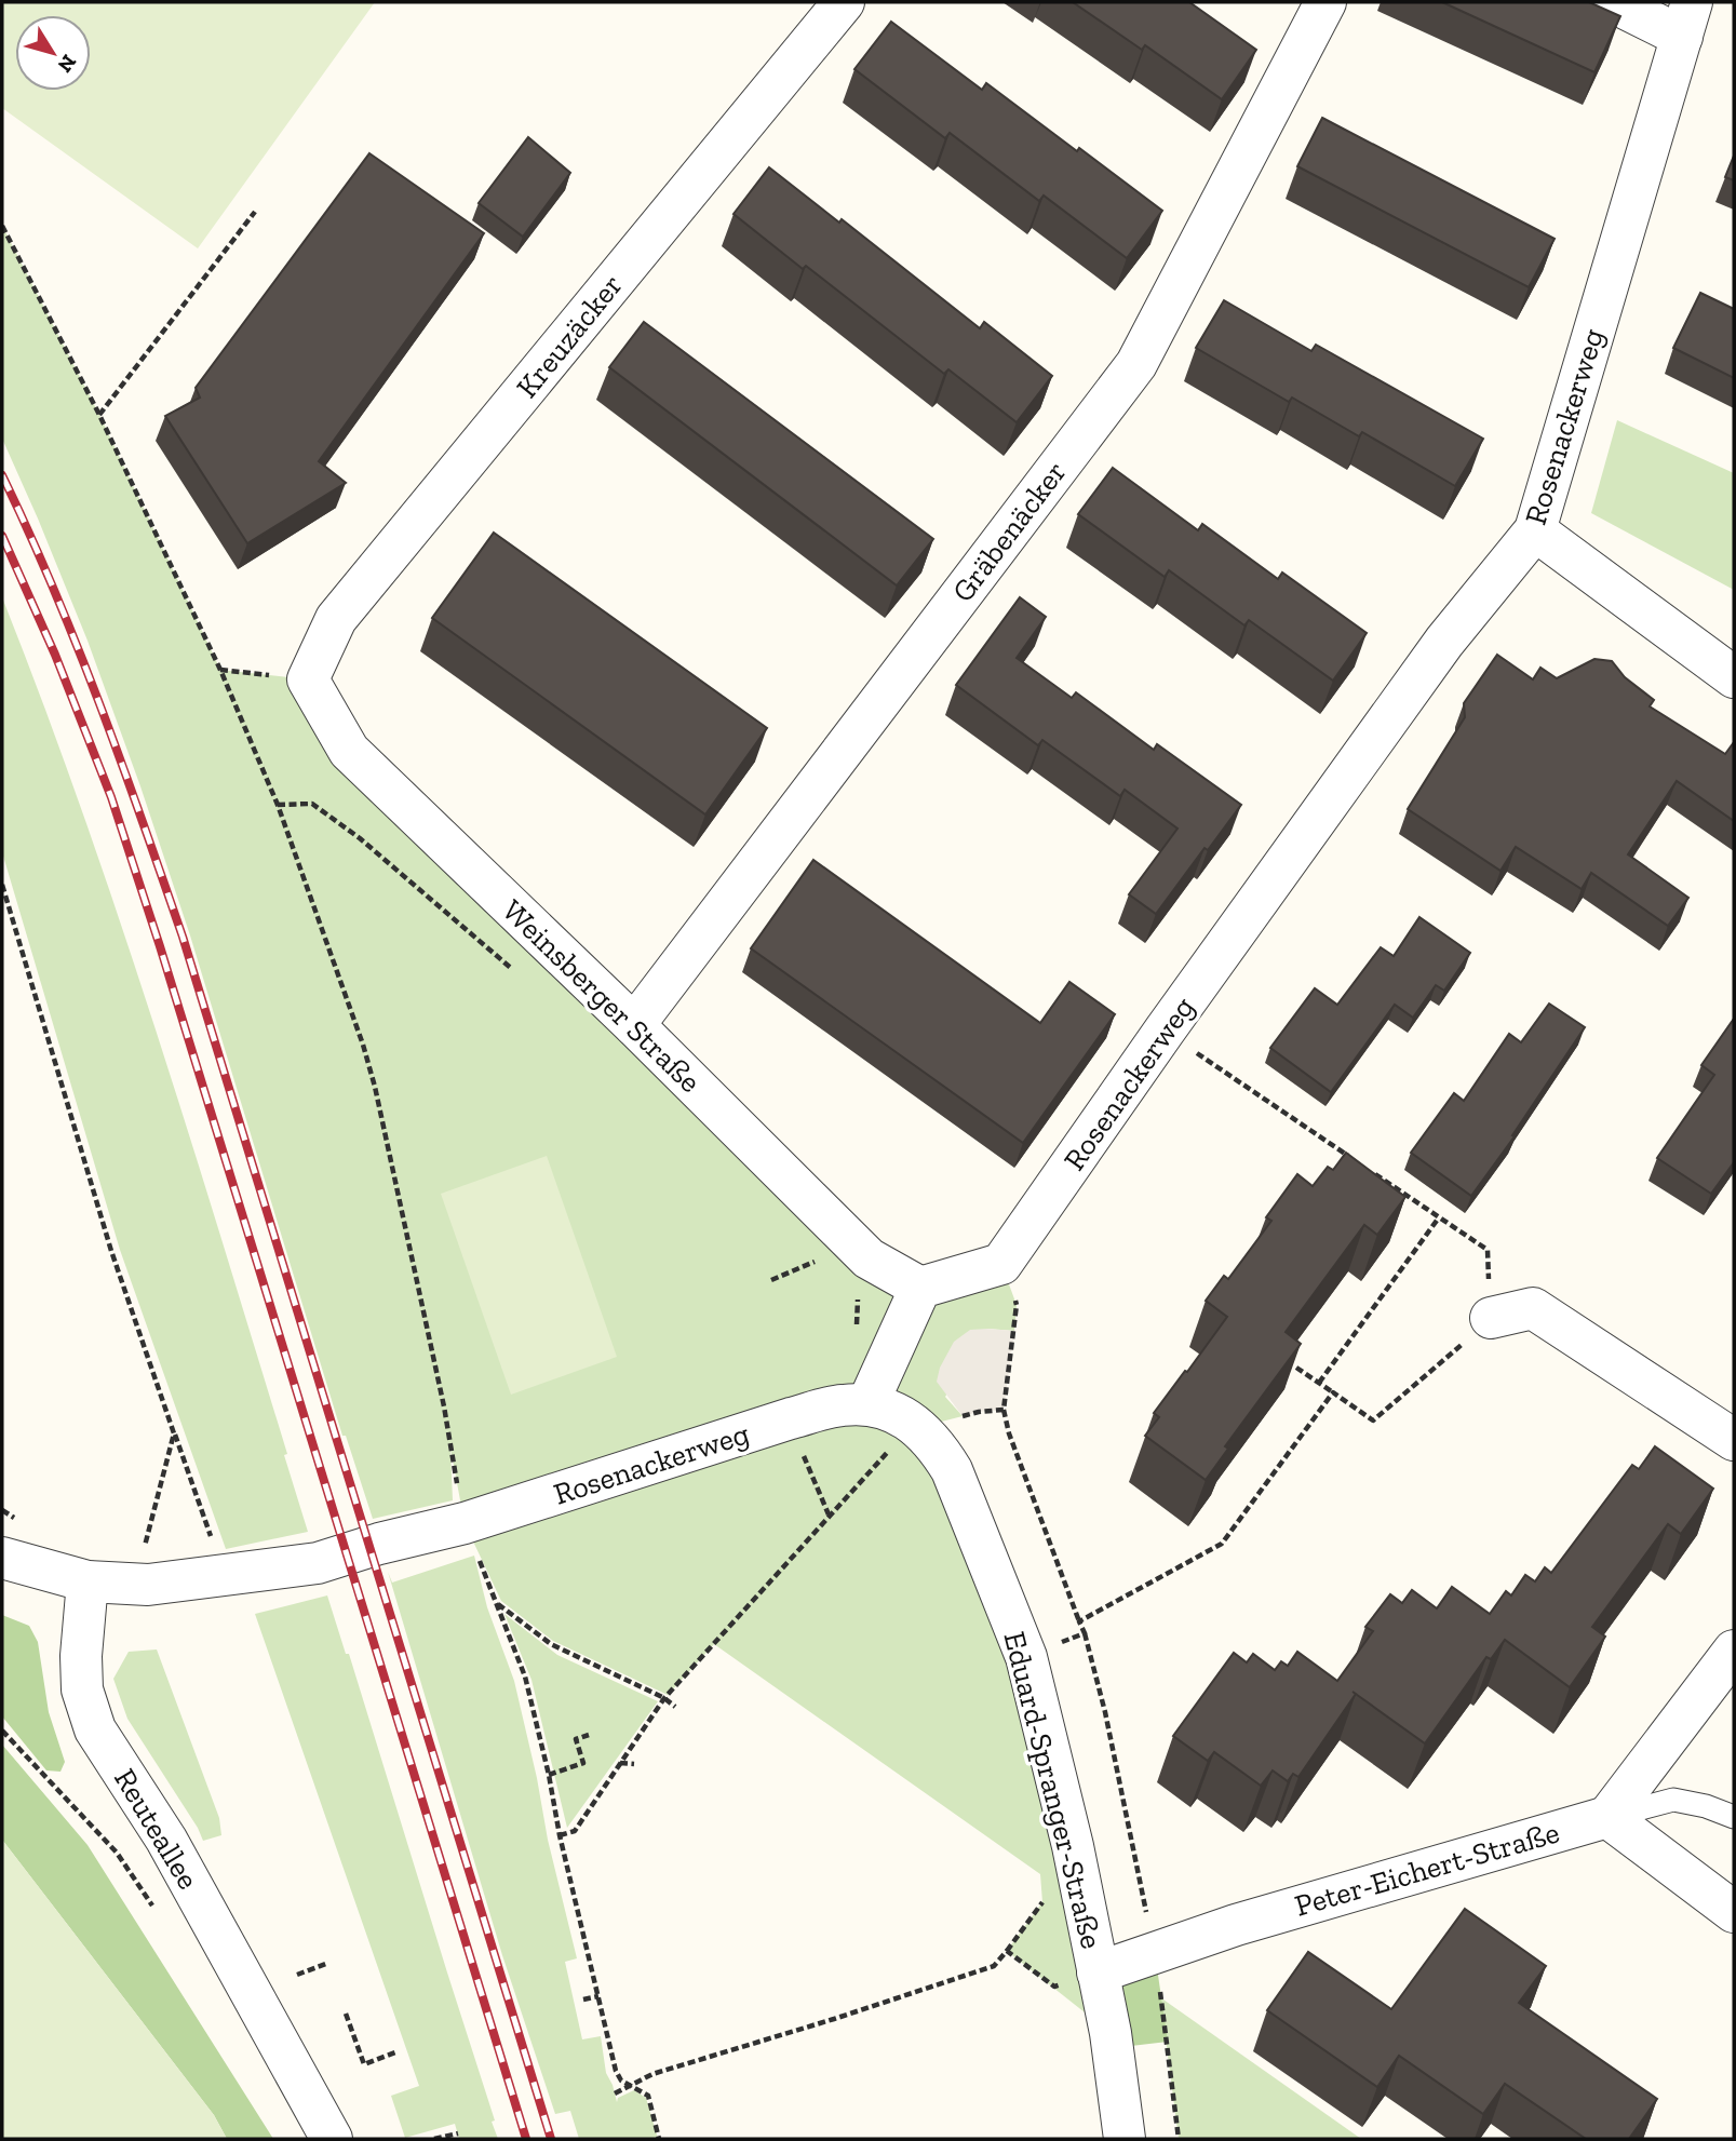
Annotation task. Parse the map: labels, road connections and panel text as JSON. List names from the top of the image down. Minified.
{"streets":{"street":["Kreuzäcker","Rosenackerweg","Gräbenäcker","Weinsberger Straße","Eduard-Spranger-Straße","Reuteallee","Peter-Eichert-Straße"]},"crossings":[["Kreuzäcker","Weinsberger Straße"],["Rosenackerweg","Eduard-Spranger-Straße"],["Rosenackerweg","Reuteallee"],["Gräbenäcker","Weinsberger Straße"],["Eduard-Spranger-Straße","Peter-Eichert-Straße"]],"north":"bottom right"}
